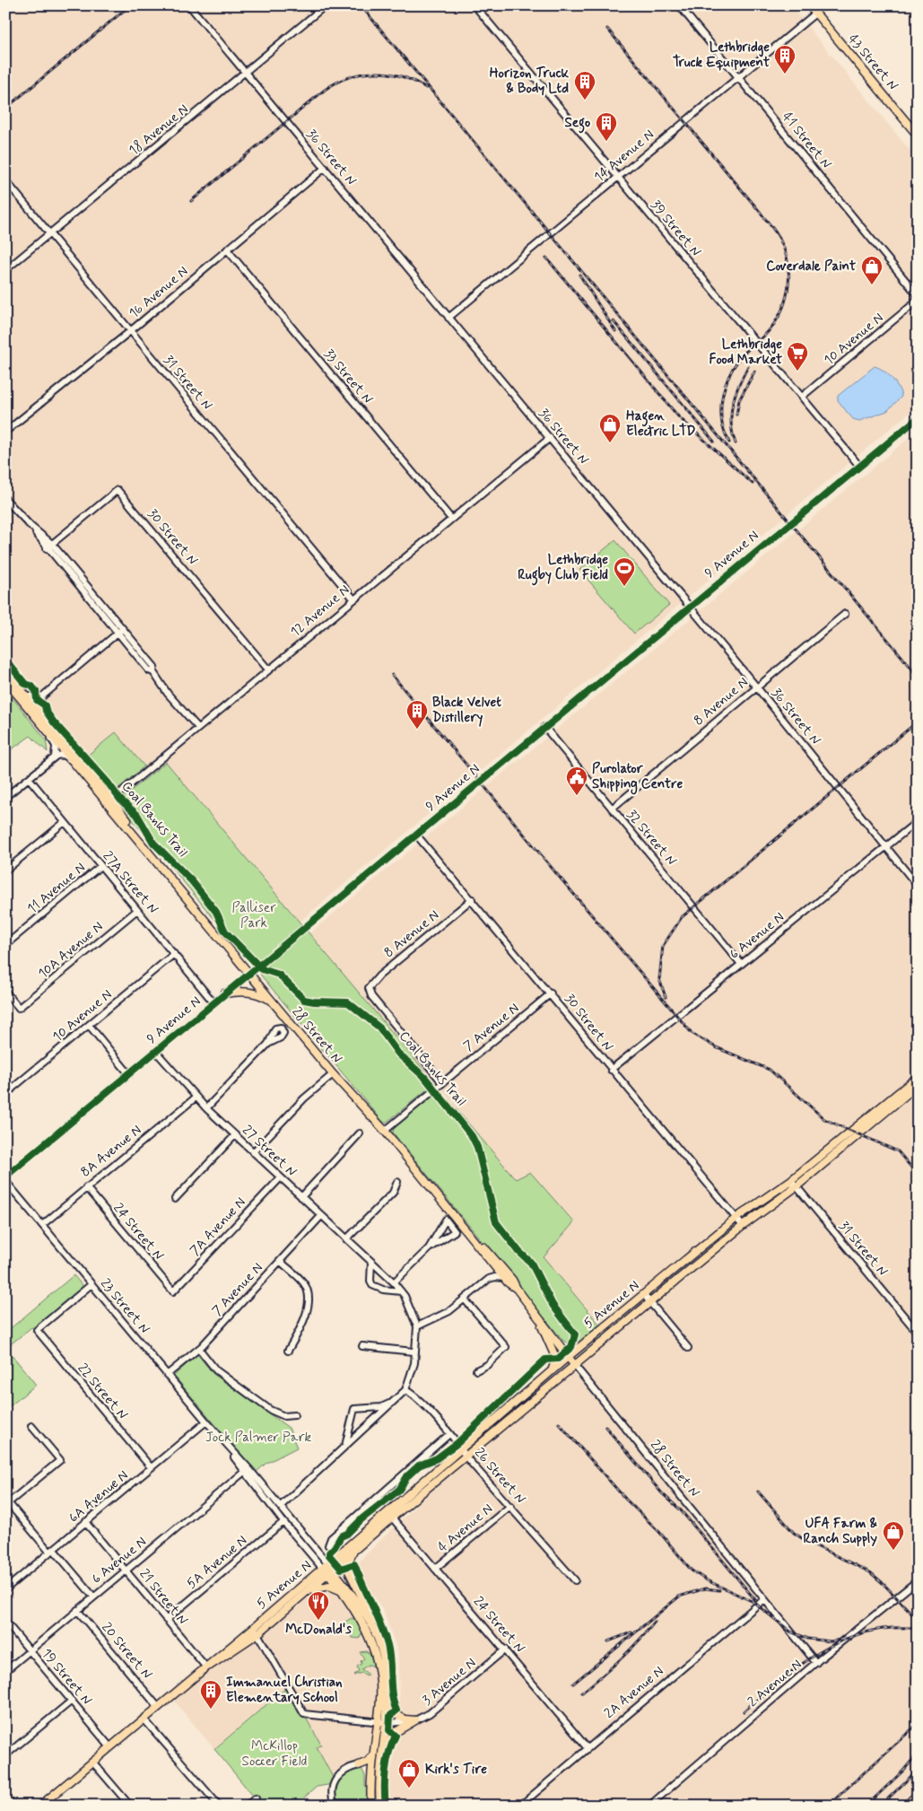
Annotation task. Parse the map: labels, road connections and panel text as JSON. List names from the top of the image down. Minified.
{"streets":{"main road":["43 Street N","28 Street N","5 Avenue N"],"street":["18 Avenue N","41 Street N","14 Avenue N","36 Street N","39 Street N","16 Avenue N","10 Avenue N","33 Street N","31 Street N","30 Street N","9 Avenue N","12 Avenue N","8 Avenue N","32 Street N","27A Street N","11 Avenue N","6 Avenue N","10A Avenue N","7 Avenue N","8A Avenue N","27 Street N","7A Avenue N","24 Street N","23 Street N","22 Street N","26 Street N","6A Avenue N","4 Avenue N","5A Avenue N","21 Street N","20 Street N","19 Street N","3 Avenue N","2 Avenue N","2A Avenue N"],"cycle path":["Coal Banks Trail"]},"crossings":[["43 Street N","14 Avenue N"],["18 Avenue N","36 Street N"],["18 Avenue N","31 Street N"],["41 Street N","14 Avenue N"],["41 Street N","10 Avenue N"],["14 Avenue N","36 Street N"],["14 Avenue N","39 Street N"],["36 Street N","16 Avenue N"],["36 Street N","9 Avenue N"],["36 Street N","12 Avenue N"],["36 Street N","8 Avenue N"],["36 Street N","6 Avenue N"],["39 Street N","10 Avenue N"],["39 Street N","9 Avenue N"],["16 Avenue N","33 Street N"],["16 Avenue N","31 Street N"],["10 Avenue N","27A Street N"],["33 Street N","12 Avenue N"],["31 Street N","12 Avenue N"],["31 Street N","5 Avenue N"],["30 Street N","9 Avenue N"],["30 Street N","12 Avenue N"],["30 Street N","8 Avenue N"],["30 Street N","6 Avenue N"],["30 Street N","7 Avenue N"],["30 Street N","5 Avenue N"],["9 Avenue N","32 Street N"],["9 Avenue N","27A Street N"],["9 Avenue N","28 Street N"],["9 Avenue N","27 Street N"],["12 Avenue N","28 Street N"],["8 Avenue N","32 Street N"],["8 Avenue N","7 Avenue N"],["32 Street N","6 Avenue N"],["27A Street N","11 Avenue N"],["27A Street N","10A Avenue N"],["6 Avenue N","23 Street N"],["6 Avenue N","21 Street N"],["6 Avenue N","20 Street N"],["6 Avenue N","19 Street N"],["7 Avenue N","28 Street N"],["7 Avenue N","27 Street N"],["7 Avenue N","23 Street N"],["28 Street N","5 Avenue N"],["28 Street N","2 Avenue N"],["28 Street N","2A Avenue N"],["8A Avenue N","27 Street N"],["8A Avenue N","24 Street N"],["8A Avenue N","23 Street N"],["27 Street N","7A Avenue N"],["7A Avenue N","24 Street N"],["24 Street N","5 Avenue N"],["24 Street N","4 Avenue N"],["24 Street N","3 Avenue N"],["24 Street N","2A Avenue N"],["5 Avenue N","23 Street N"],["5 Avenue N","26 Street N"],["5 Avenue N","21 Street N"],["5 Avenue N","20 Street N"],["5 Avenue N","19 Street N"],["5 Avenue N","3 Avenue N"],["23 Street N","22 Street N"],["23 Street N","6A Avenue N"],["23 Street N","5A Avenue N"],["22 Street N","6A Avenue N"],["26 Street N","4 Avenue N"],["6A Avenue N","21 Street N"],["5A Avenue N","21 Street N"]],"parks":["Palliser Park","Jock Palmer Park","McKillop Soccer Field"],"places":{"building":["Lethbridge Truck Equipment","Horizon Truck & Body Ltd","Sego","Black Velvet Distillery","Immanuel Christian Elementary School"],"shop":["Coverdale Paint","Hagen Electric LTD","UFA Farm & Ranch Supply","Kirk's Tire"],"supermarket":["Lethbridge Food Market"],"sports":["Lethbridge Rugby Club Field"],"public building":["Purolator Shipping Centre"],"restaurant":["McDonald's"]}}
